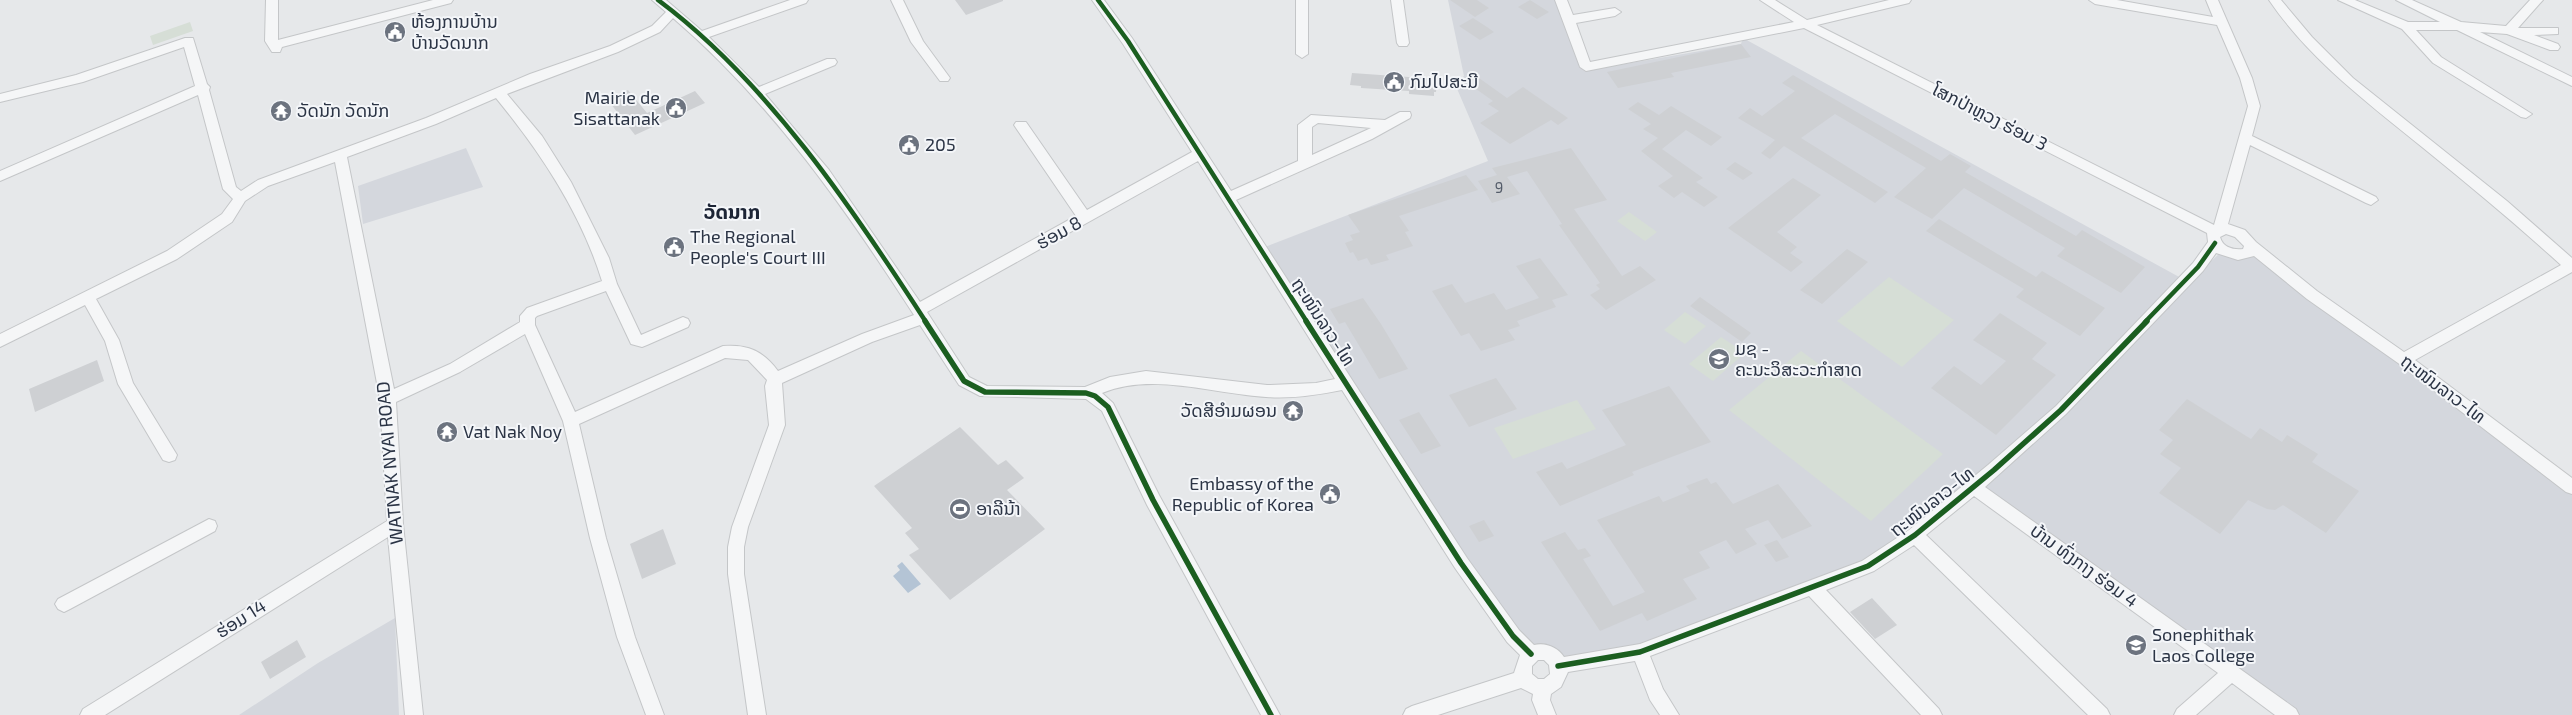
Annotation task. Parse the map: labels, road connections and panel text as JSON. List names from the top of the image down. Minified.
{"streets":{"street":["ໂສກປ່າຫຼວງ ຮ່ອມ 3","ຮ່ອມ 8","ຖະໜົນລາວ-ໄທ","WATNAK NYAI ROAD","ບ້ານ ທົ່ງກາງ ຮ່ອມ 4","ຮ່ອມ 14"]},"crossings":[["ໂສກປ່າຫຼວງ ຮ່ອມ 3","ຖະໜົນລາວ-ໄທ"],["ຮ່ອມ 8","ຖະໜົນລາວ-ໄທ"],["ຖະໜົນລາວ-ໄທ","ບ້ານ ທົ່ງກາງ ຮ່ອມ 4"],["WATNAK NYAI ROAD","ຮ່ອມ 14"]],"districts":["ວັດນາກ"],"places":{"public building":["ຫ້ອງການບ້ານ ບ້ານວັດນາກ","ກົມໄປສະນີ","Mairie de Sisattanak","205","The Regional People's Court III","Embassy of the Republic of Korea"],"temple":["ວັດນັກ ວັດນັກ","ວັດສີອຳມຜອນ","Vat Nak Noy"],"school or university":["ມຊ - ຄະນະວິສະວະກຳສາດ","Sonephithak Laos College"],"sports":["ອາລີນ້າ"]},"house_numbers":["9"]}
